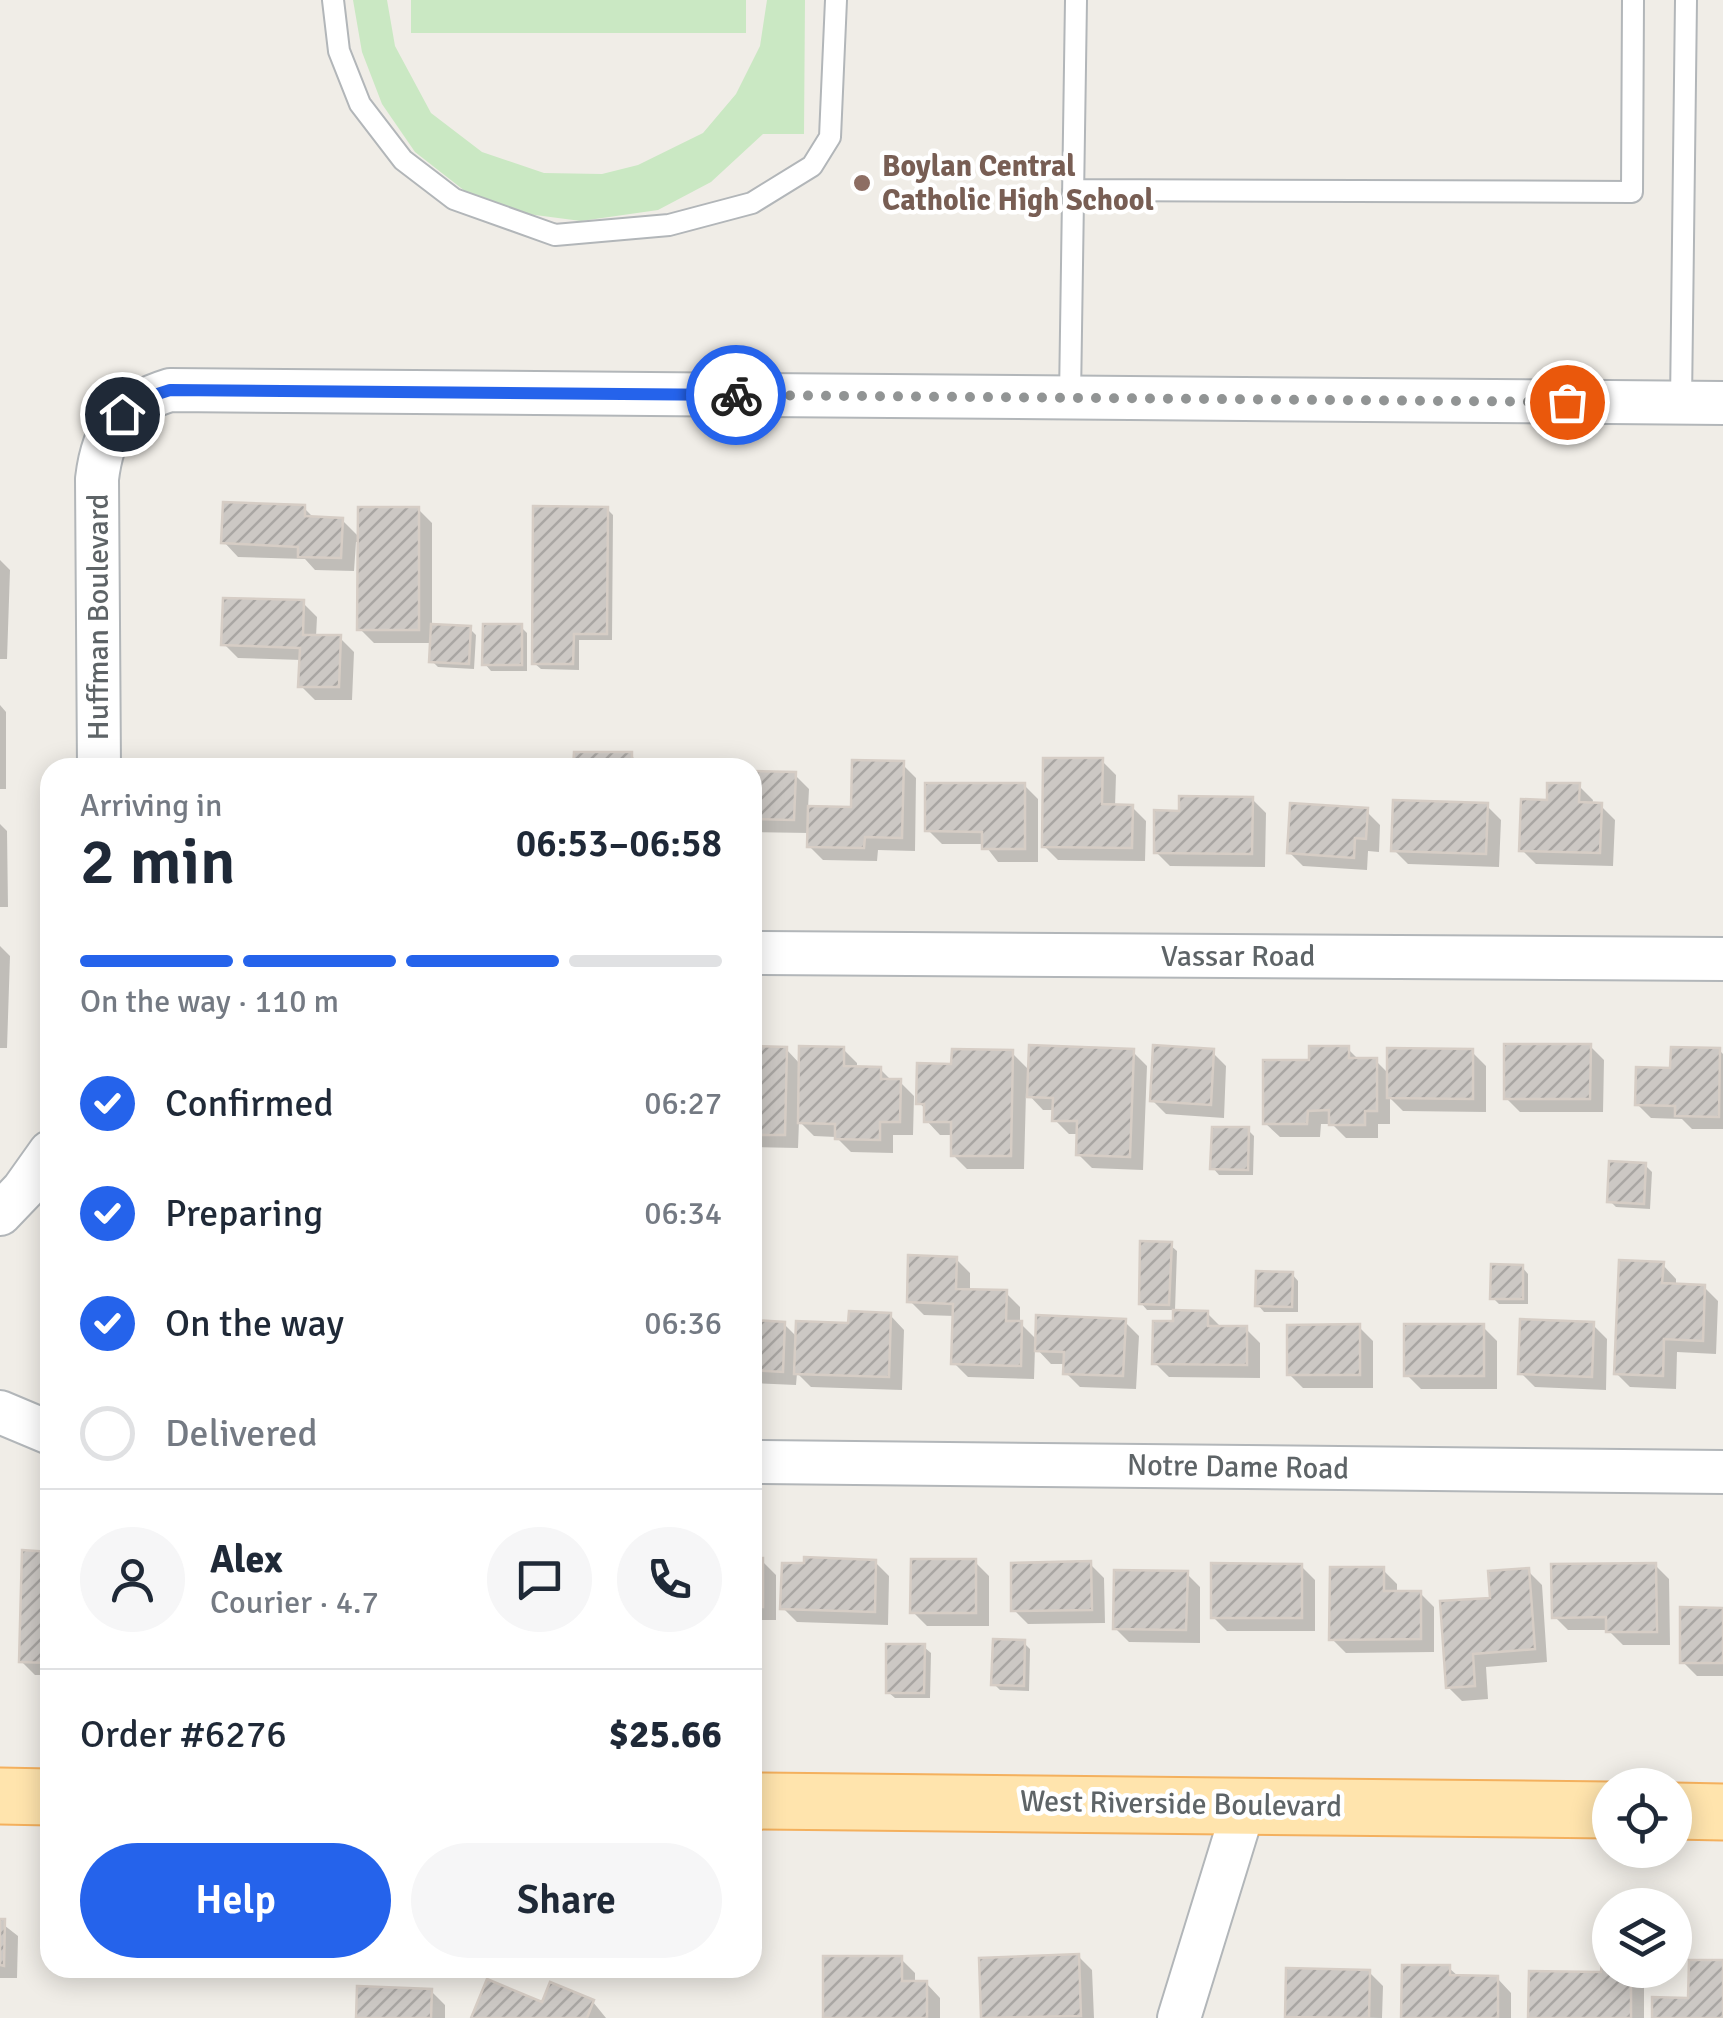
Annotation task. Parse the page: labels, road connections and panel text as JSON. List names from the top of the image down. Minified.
{"streets":{"main road":["West Riverside Boulevard"],"street":["Huffman Boulevard","Vassar Road","Notre Dame Road"]},"places":["Boylan Central Catholic High School"],"page":{"heading":["2 min","Arriving in","06:53–06:58"],"panel":["Alex","Courier · 4.7","Order #6276","$25.66"],"bar":"On the way · 110 m","list":[["Confirmed","06:27"],["Preparing","06:34"],["On the way","06:36"],"Delivered"],"buttons":["Help","Share"]}}
